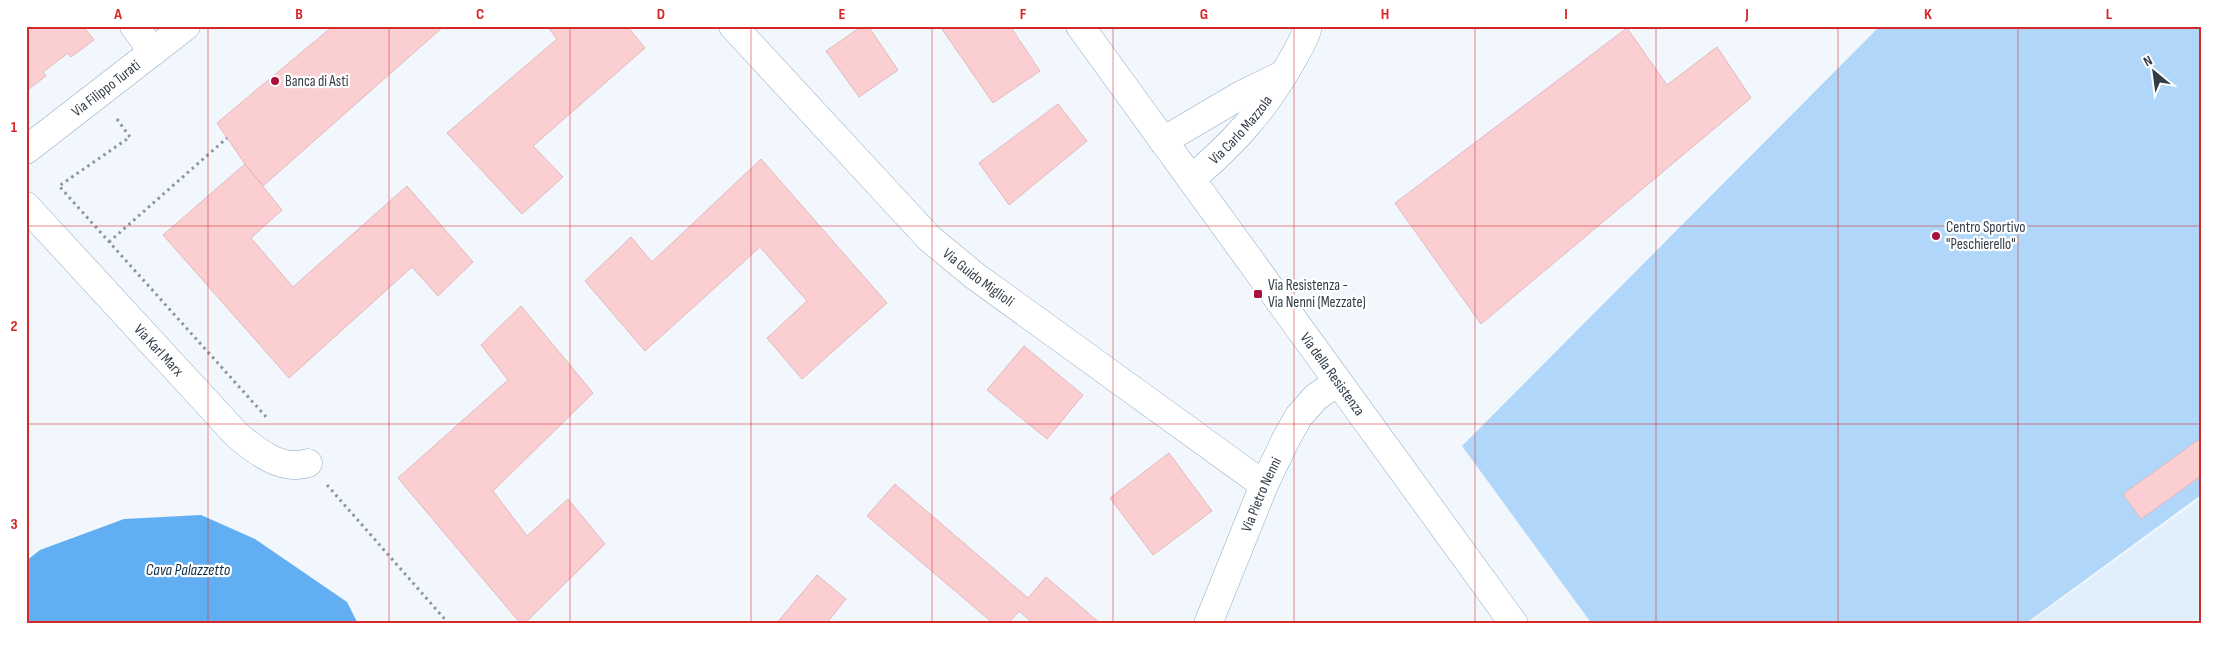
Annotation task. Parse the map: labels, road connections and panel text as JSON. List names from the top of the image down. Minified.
{"streets":{"street":["Via Filippo Turati","Via Carlo Mazzola","Via Guido Miglioli","Via Karl Marx","Via della Resistenza","Via Pietro Nenni"]},"crossings":[["Via Carlo Mazzola","Via della Resistenza"],["Via Guido Miglioli","Via Pietro Nenni"],["Via della Resistenza","Via Pietro Nenni"]],"water":["Cava Palazzetto"],"places":{"other":["Banca di Asti","Centro Sportivo \"Peschierello\""],"transit":["Via Resistenza - Via Nenni (Mezzate)"]},"north":"top left","grid":{"columns":["A","B","C","D","E","F","G","H","I","J","K","L"],"rows":["1","2","3"]}}
